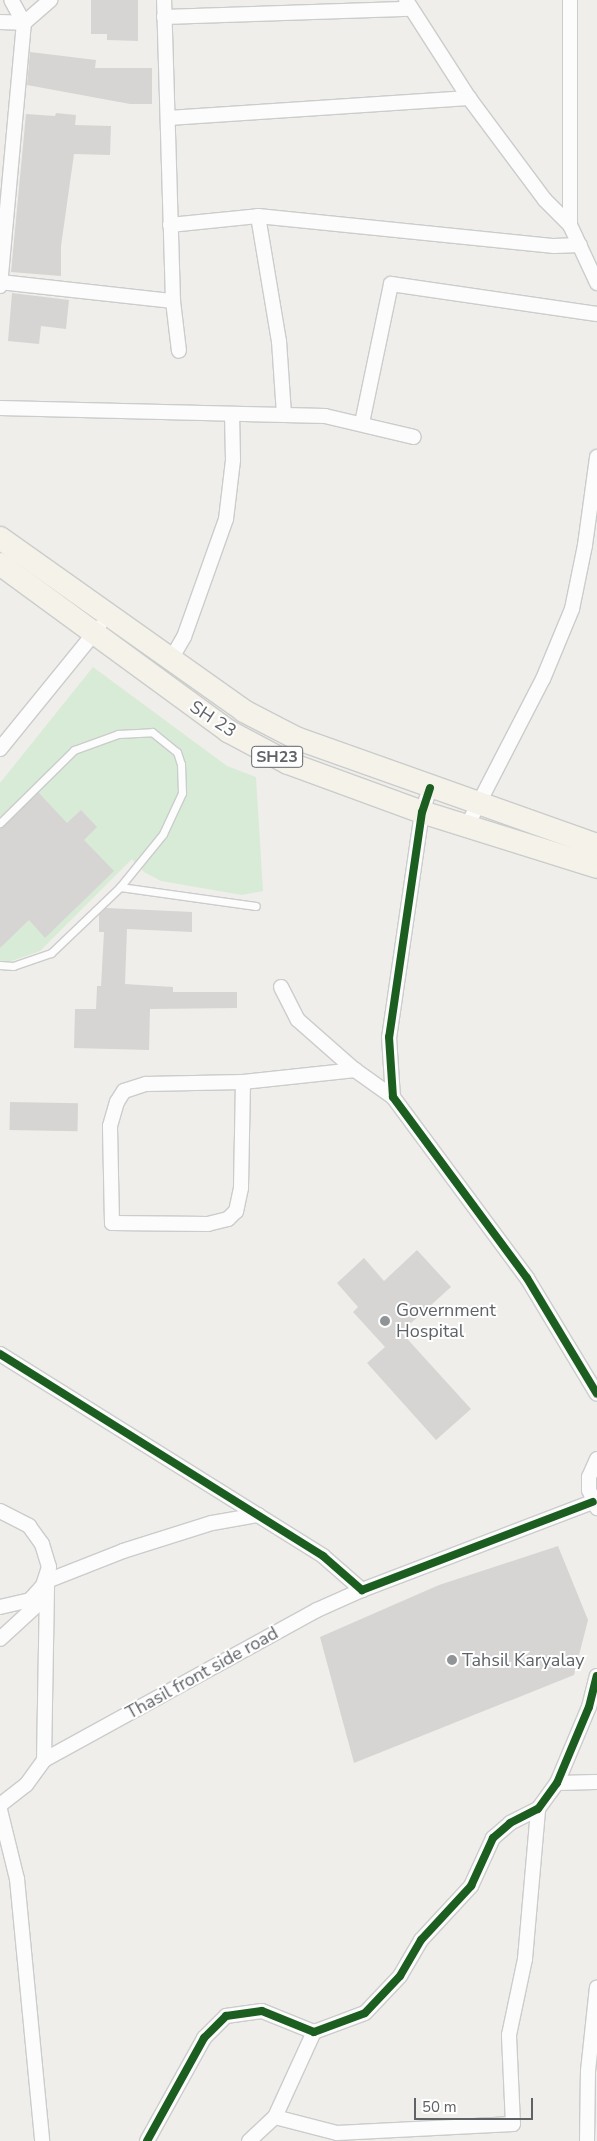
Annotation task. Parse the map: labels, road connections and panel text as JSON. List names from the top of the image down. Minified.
{"streets":{"main road":["SH 23","SH23"],"street":["Thasil front side road"]},"places":["Government Hospital","Tahsil Karyalay"],"scale_bar":"50 m"}
